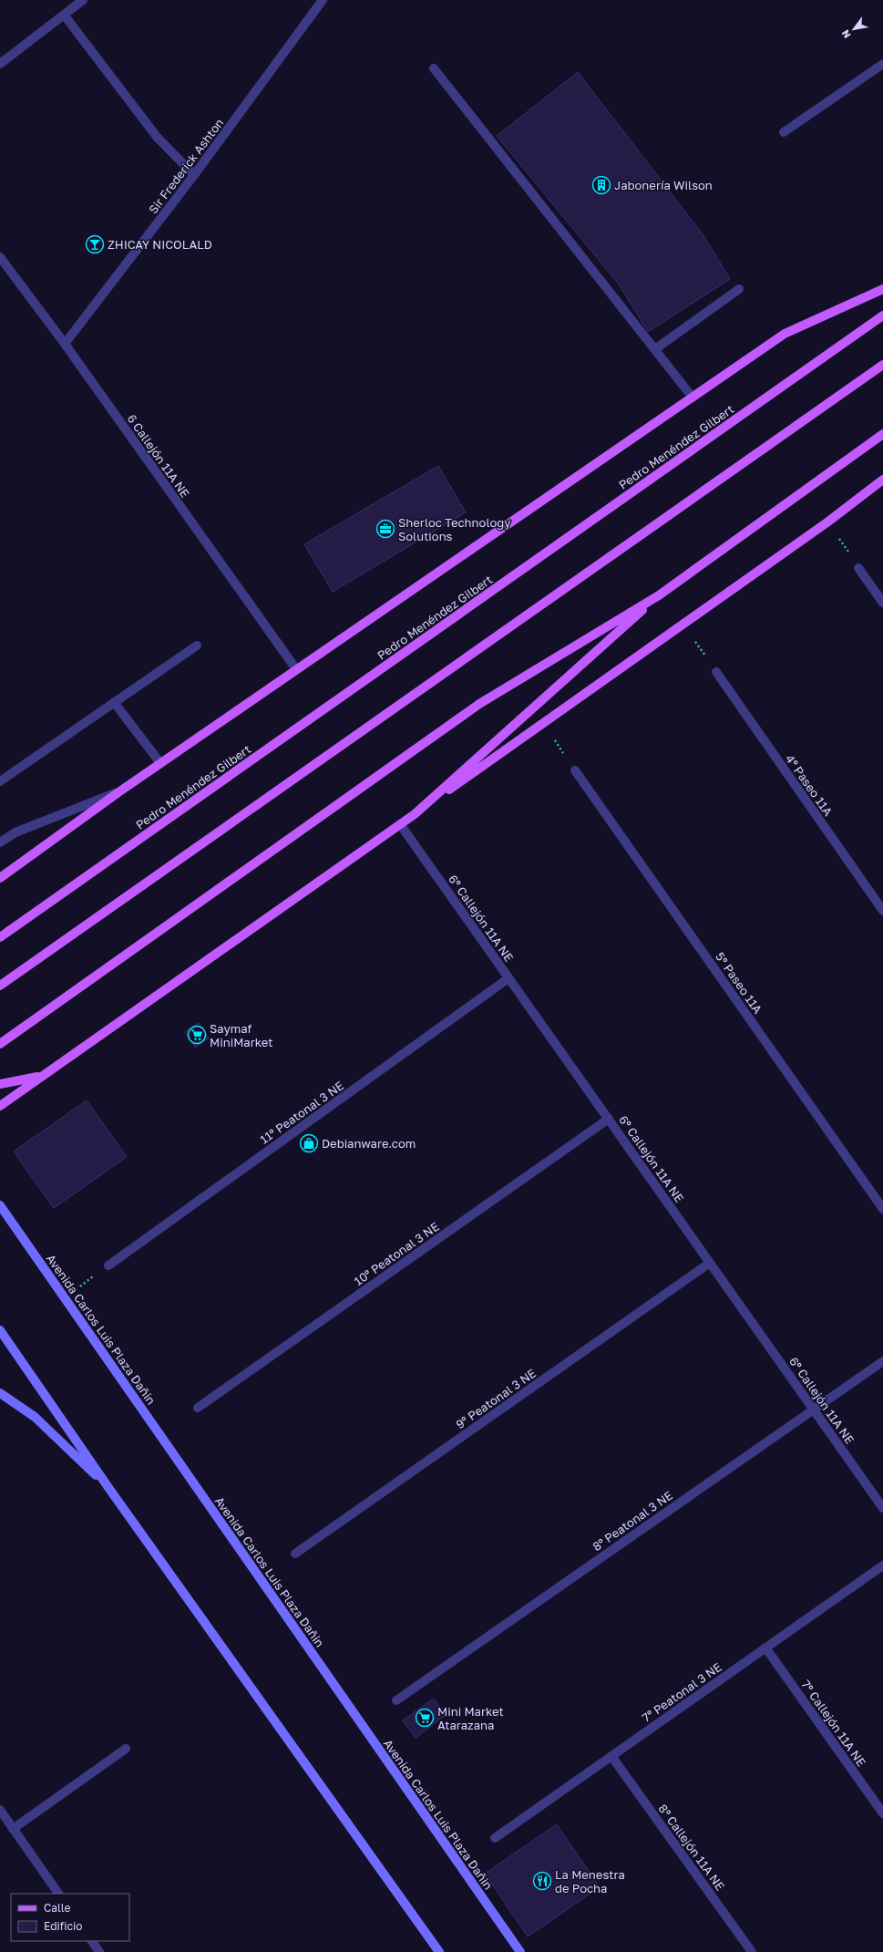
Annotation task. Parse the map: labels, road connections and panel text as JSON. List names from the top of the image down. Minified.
{"streets":{"main road":["Pedro Menéndez Gilbert","Avenida Carlos Luis Plaza Dañin"],"street":["Sir Frederick Ashton","6 Callejón 11A NE","4º Paseo 11A","6º Callejón 11A NE","5º Paseo 11A","11º Peatonal 3 NE","10º Peatonal 3 NE","9º Peatonal 3 NE","8º Peatonal 3 NE","7º Peatonal 3 NE","7º Callejón 11A NE","8º Callejón 11A NE"]},"crossings":[["Sir Frederick Ashton","6 Callejón 11A NE"],["6º Callejón 11A NE","11º Peatonal 3 NE"],["6º Callejón 11A NE","10º Peatonal 3 NE"],["6º Callejón 11A NE","9º Peatonal 3 NE"],["6º Callejón 11A NE","8º Peatonal 3 NE"],["7º Peatonal 3 NE","7º Callejón 11A NE"],["7º Peatonal 3 NE","8º Callejón 11A NE"]],"places":{"building":["Jabonería Wilson"],"bar":["ZHICAY NICOLALD"],"office":["Sherloc Technology Solutions"],"supermarket":["Saymaf MiniMarket","Mini Market Atarazana"],"shop":["Debianware.com"],"restaurant":["La Menestra de Pocha"]},"legend":["Calle","Edificio"],"north":"bottom left"}
